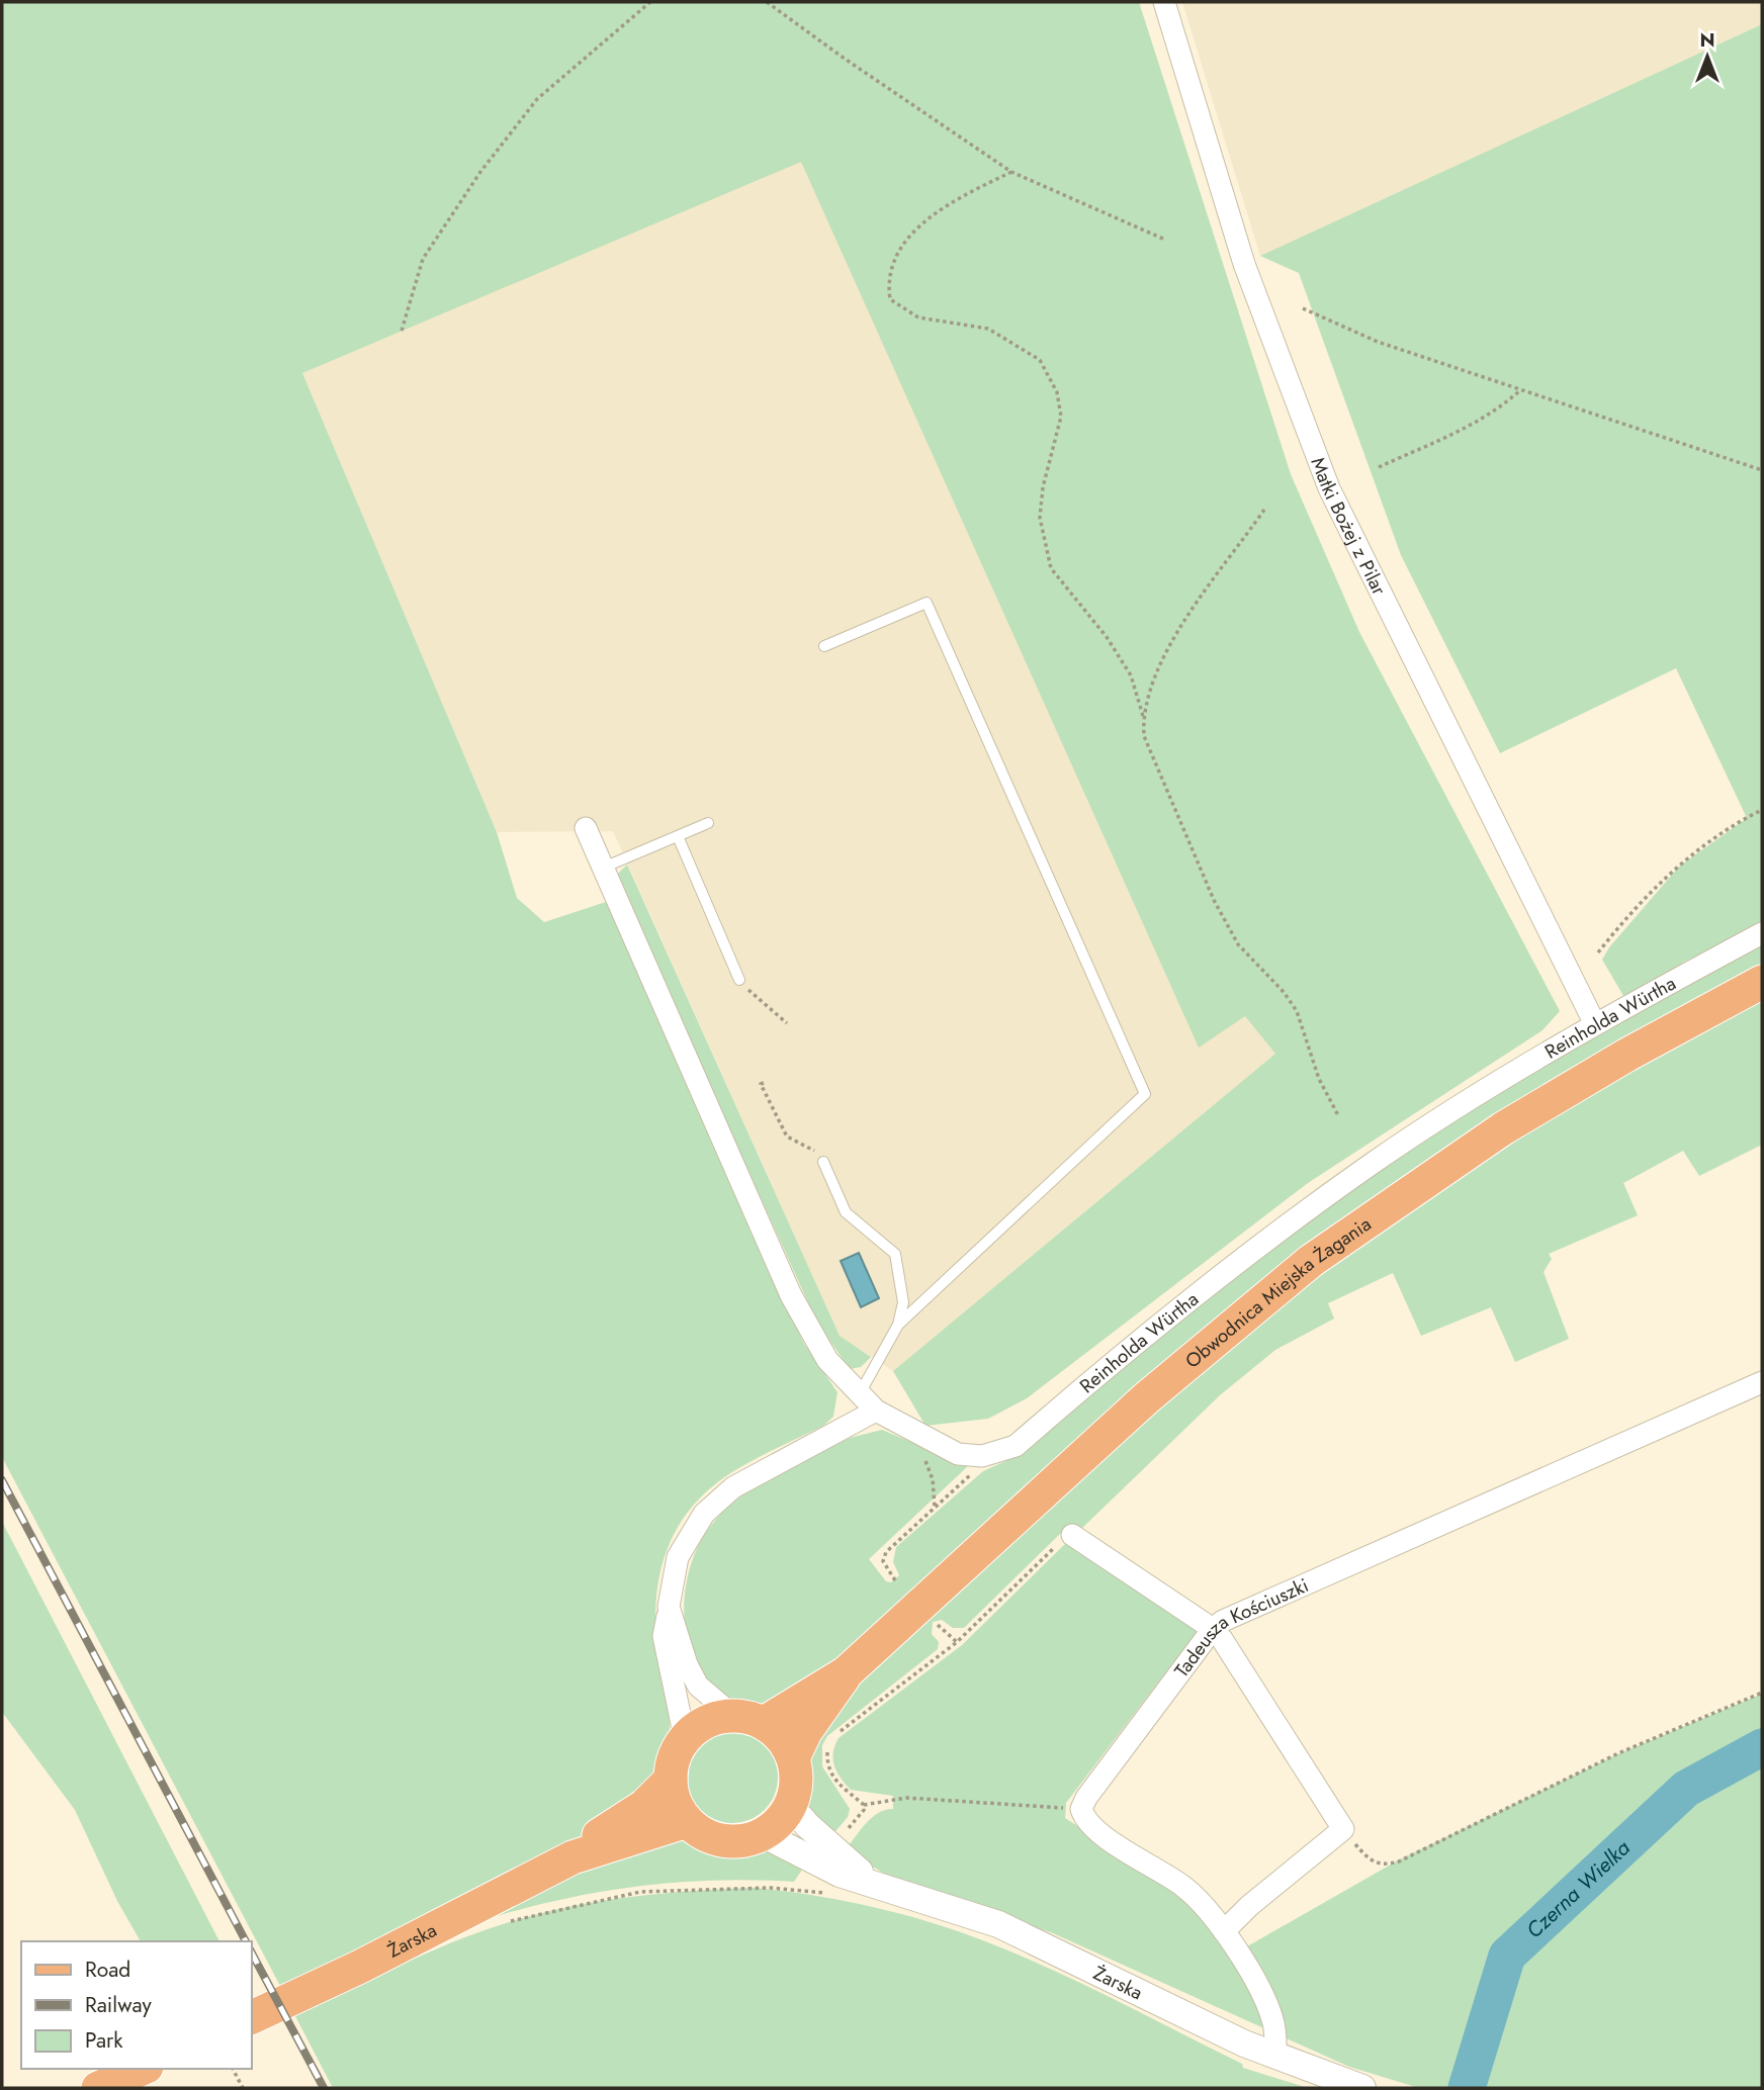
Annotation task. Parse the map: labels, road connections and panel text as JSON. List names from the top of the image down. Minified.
{"streets":{"main road":["Obwodnica Miejska Żagania","Żarska"],"street":["Matki Bożej z Pilar","Reinholda Würtha","Tadeusza Kościuszki"]},"crossings":[["Matki Bożej z Pilar","Reinholda Würtha"],["Obwodnica Miejska Żagania","Żarska"]],"water":["Czerna Wielka"],"legend":["Road","Railway","Park"],"north":"top"}
